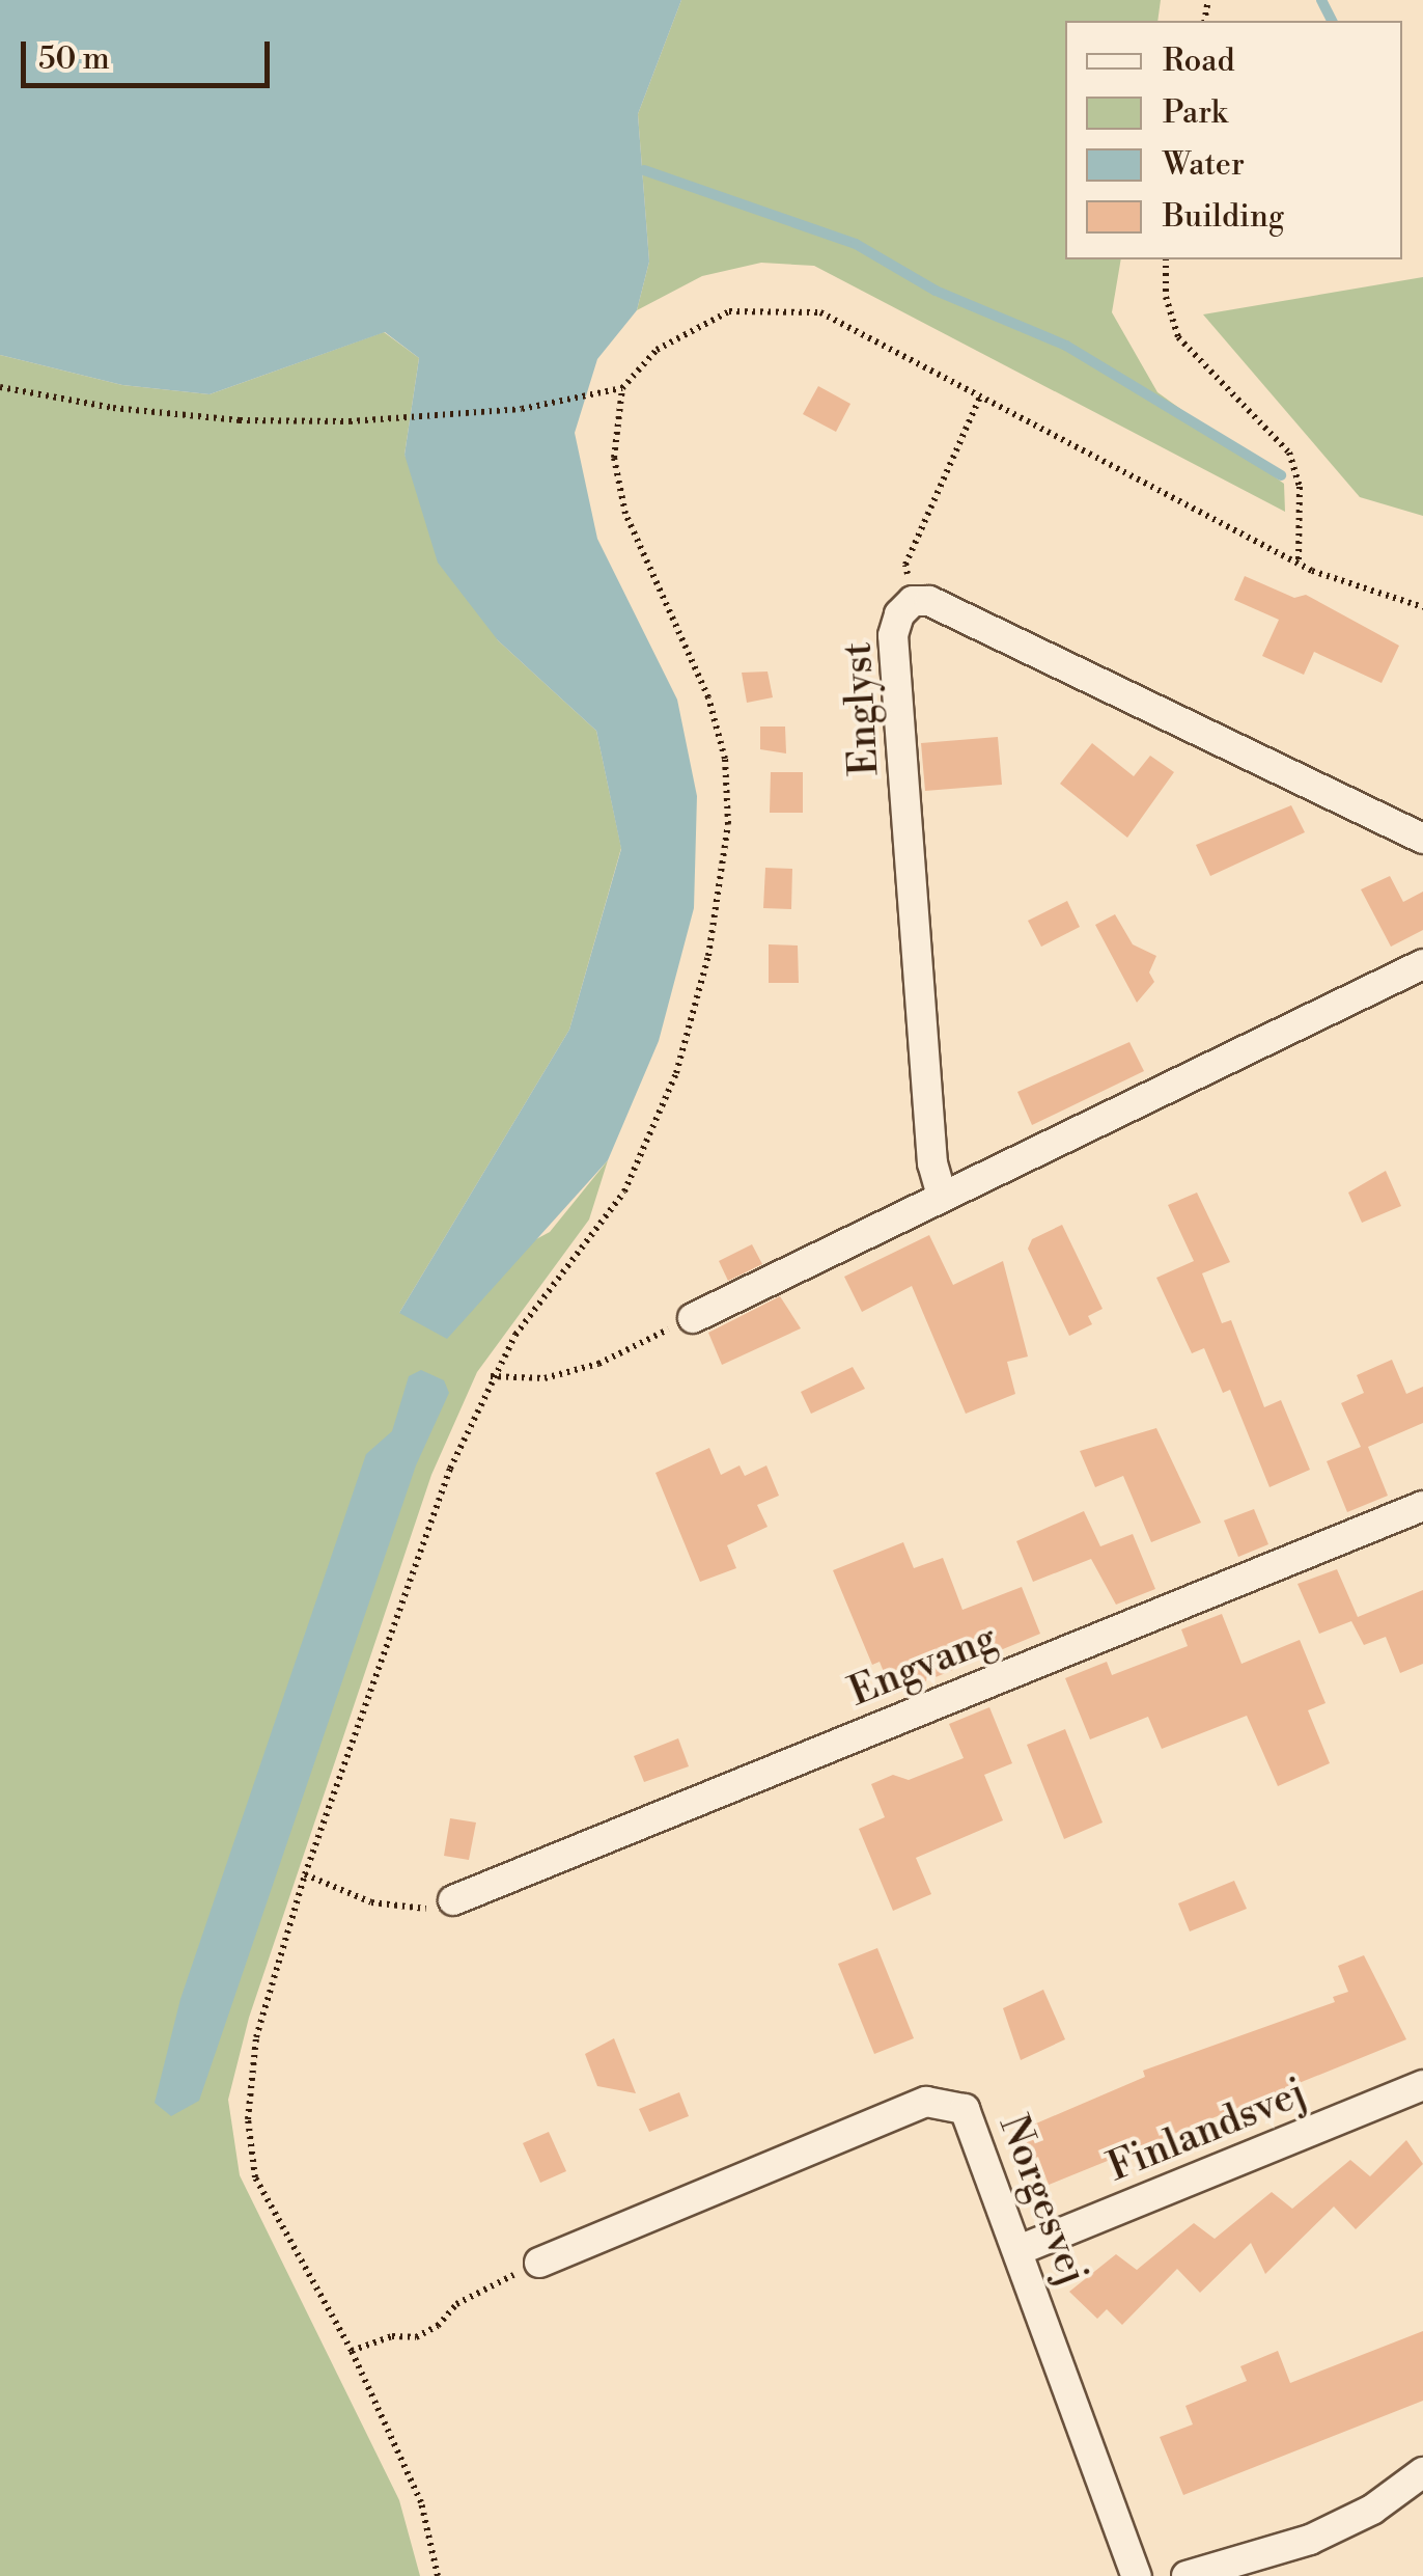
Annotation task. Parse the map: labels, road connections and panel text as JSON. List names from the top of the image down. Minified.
{"streets":{"street":["Englyst","Engvang","Finlandsvej","Norgesvej"]},"crossings":[["Finlandsvej","Norgesvej"]],"legend":["Road","Park","Water","Building"],"scale_bar":"50 m"}
